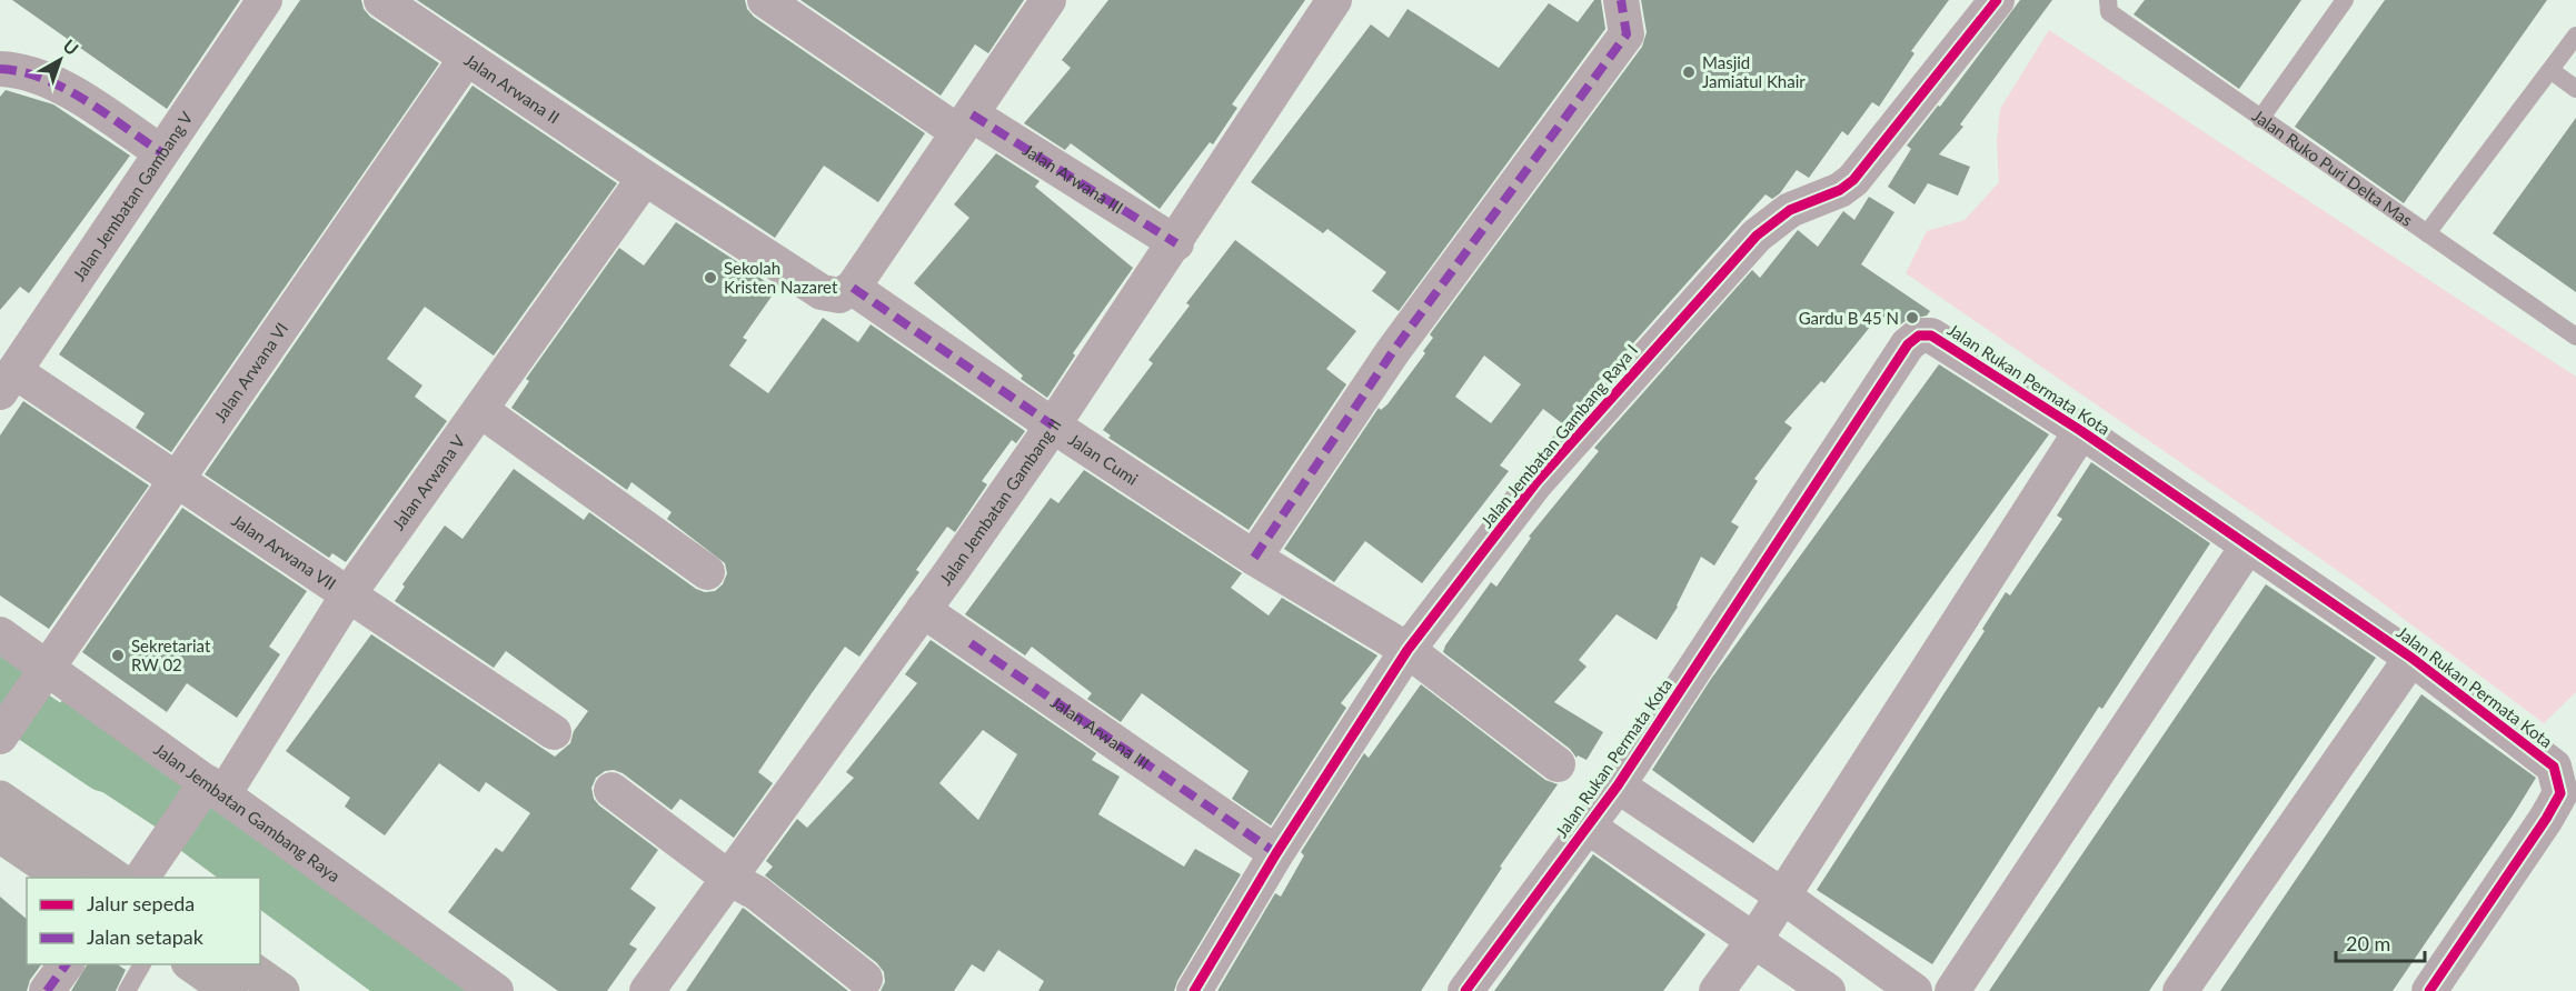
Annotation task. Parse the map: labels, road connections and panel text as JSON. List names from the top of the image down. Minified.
{"streets":{"street":["Jalan Arwana II","Jalan Arwana III","Jalan Jembatan Gambang V","Jalan Arwana VI","Jalan Rukan Permata Kota","Jalan Jembatan Gambang Raya I","Jalan Cumi","Jalan Arwana V","Jalan Jembatan Gambang II","Jalan Arwana VII","Jalan Jembatan Gambang Raya"],"lane":["Jalan Ruko Puri Delta Mas"]},"crossings":[["Jalan Arwana II","Jalan Arwana VI"],["Jalan Arwana II","Jalan Arwana V"],["Jalan Arwana III","Jalan Jembatan Gambang Raya I"],["Jalan Arwana III","Jalan Jembatan Gambang II"],["Jalan Jembatan Gambang V","Jalan Arwana VII"],["Jalan Arwana VI","Jalan Arwana VII"],["Jalan Arwana VI","Jalan Jembatan Gambang Raya"],["Jalan Jembatan Gambang Raya I","Jalan Cumi"],["Jalan Cumi","Jalan Jembatan Gambang II"],["Jalan Arwana V","Jalan Arwana VII"],["Jalan Arwana V","Jalan Jembatan Gambang Raya"]],"places":["Masjid Jamiatul Khair","Sekolah Kristen Nazaret","Gardu B 45 N","Sekretariat RW 02"],"legend":["Jalur sepeda","Jalan setapak"],"scale_bar":"20 m","north":"top right"}
